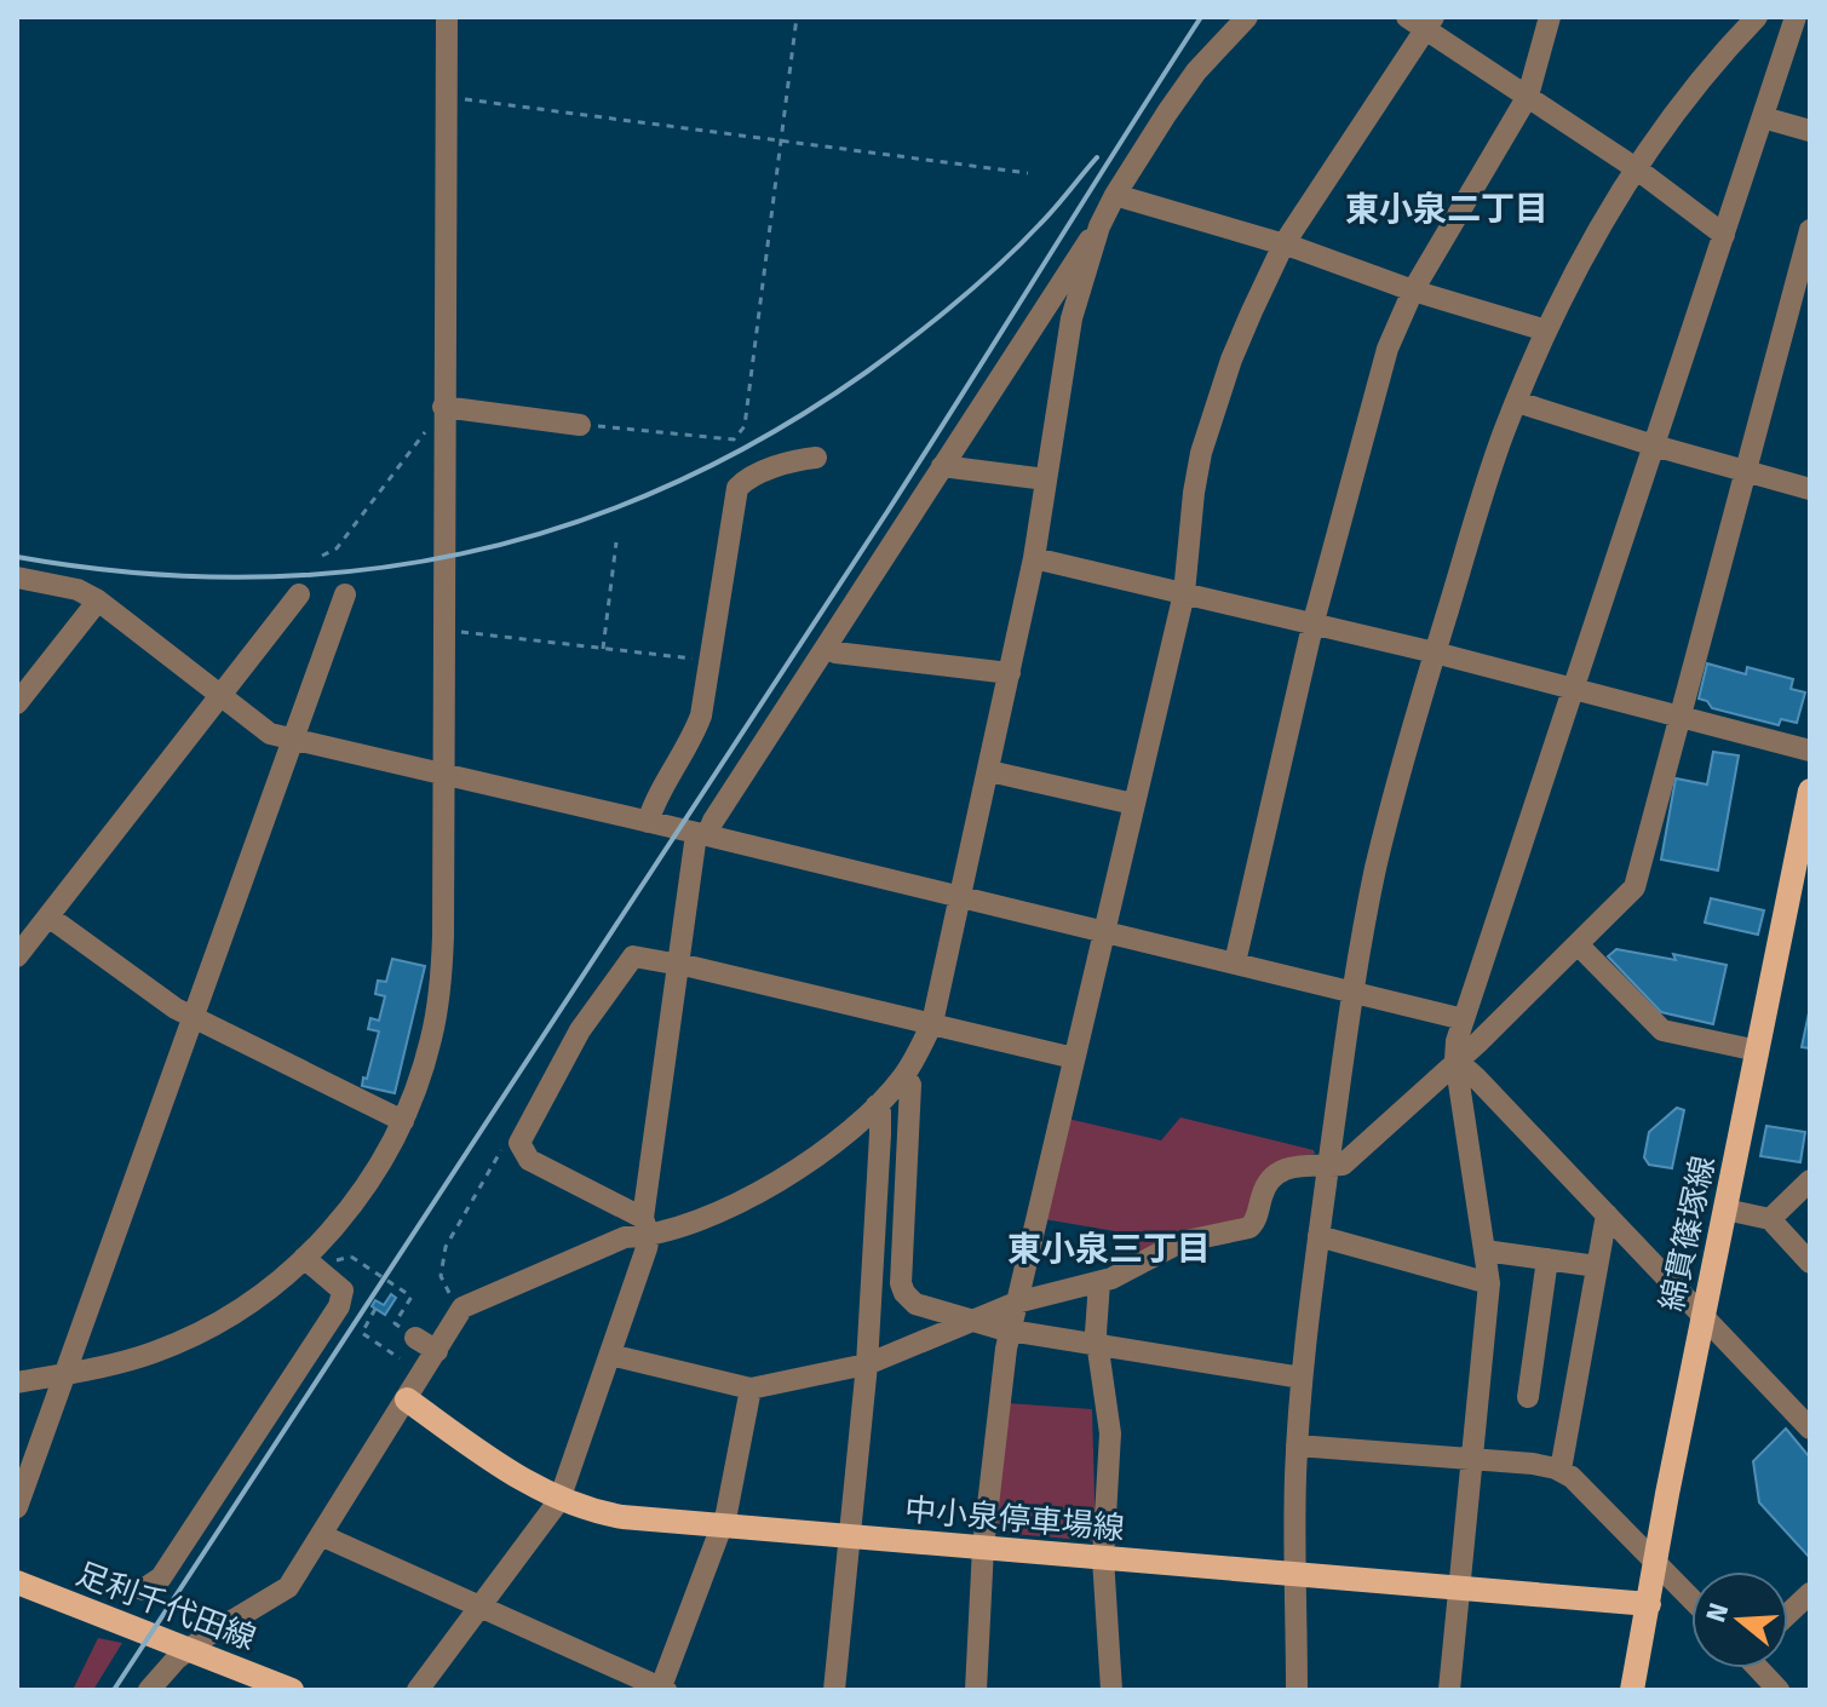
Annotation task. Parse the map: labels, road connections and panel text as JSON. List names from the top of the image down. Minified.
{"streets":{"main road":["綿貫篠塚線","中小泉停車場線","足利千代田線"]},"crossings":[["綿貫篠塚線","中小泉停車場線"]],"districts":["東小泉二丁目","東小泉三丁目"],"north":"left"}
